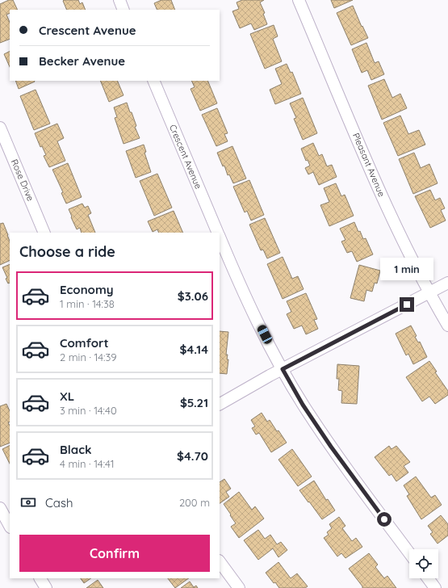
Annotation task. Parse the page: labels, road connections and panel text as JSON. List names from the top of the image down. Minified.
{"streets":{"street":["Crescent Avenue","Pleasant Avenue","Rose Drive"]},"page":{"banner":["Crescent Avenue","Becker Avenue"],"heading":"Choose a ride","bubble":"1 min","list":[{"name":"Economy","note":"1 min · 14:38","value":"$3.06"},{"name":"Comfort","note":"2 min · 14:39","value":"$4.14"},{"name":"XL","note":"3 min · 14:40","value":"$5.21"},{"name":"Black","note":"4 min · 14:41","value":"$4.70"}],"pay":["Cash","200 m"],"buttons":"Confirm"}}
